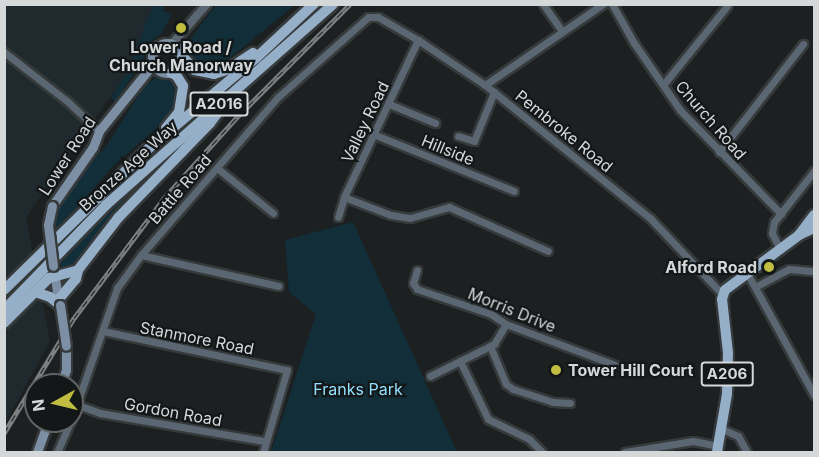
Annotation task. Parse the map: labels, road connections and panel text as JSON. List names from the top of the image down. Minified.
{"streets":{"main road":["A2016","Lower Road","Bronze Age Way","A206"],"street":["Church Road","Valley Road","Pembroke Road","Hillside","Battle Road","Morris Drive","Stanmore Road","Gordon Road"]},"crossings":[["Valley Road","Pembroke Road"],["Valley Road","Hillside"],["Pembroke Road","Battle Road"],["Pembroke Road","A206"],["Battle Road","Stanmore Road"],["Stanmore Road","Gordon Road"]],"parks":["Franks Park"],"places":["Lower Road / Church Manorway","Alford Road","Tower Hill Court"],"north":"left"}
